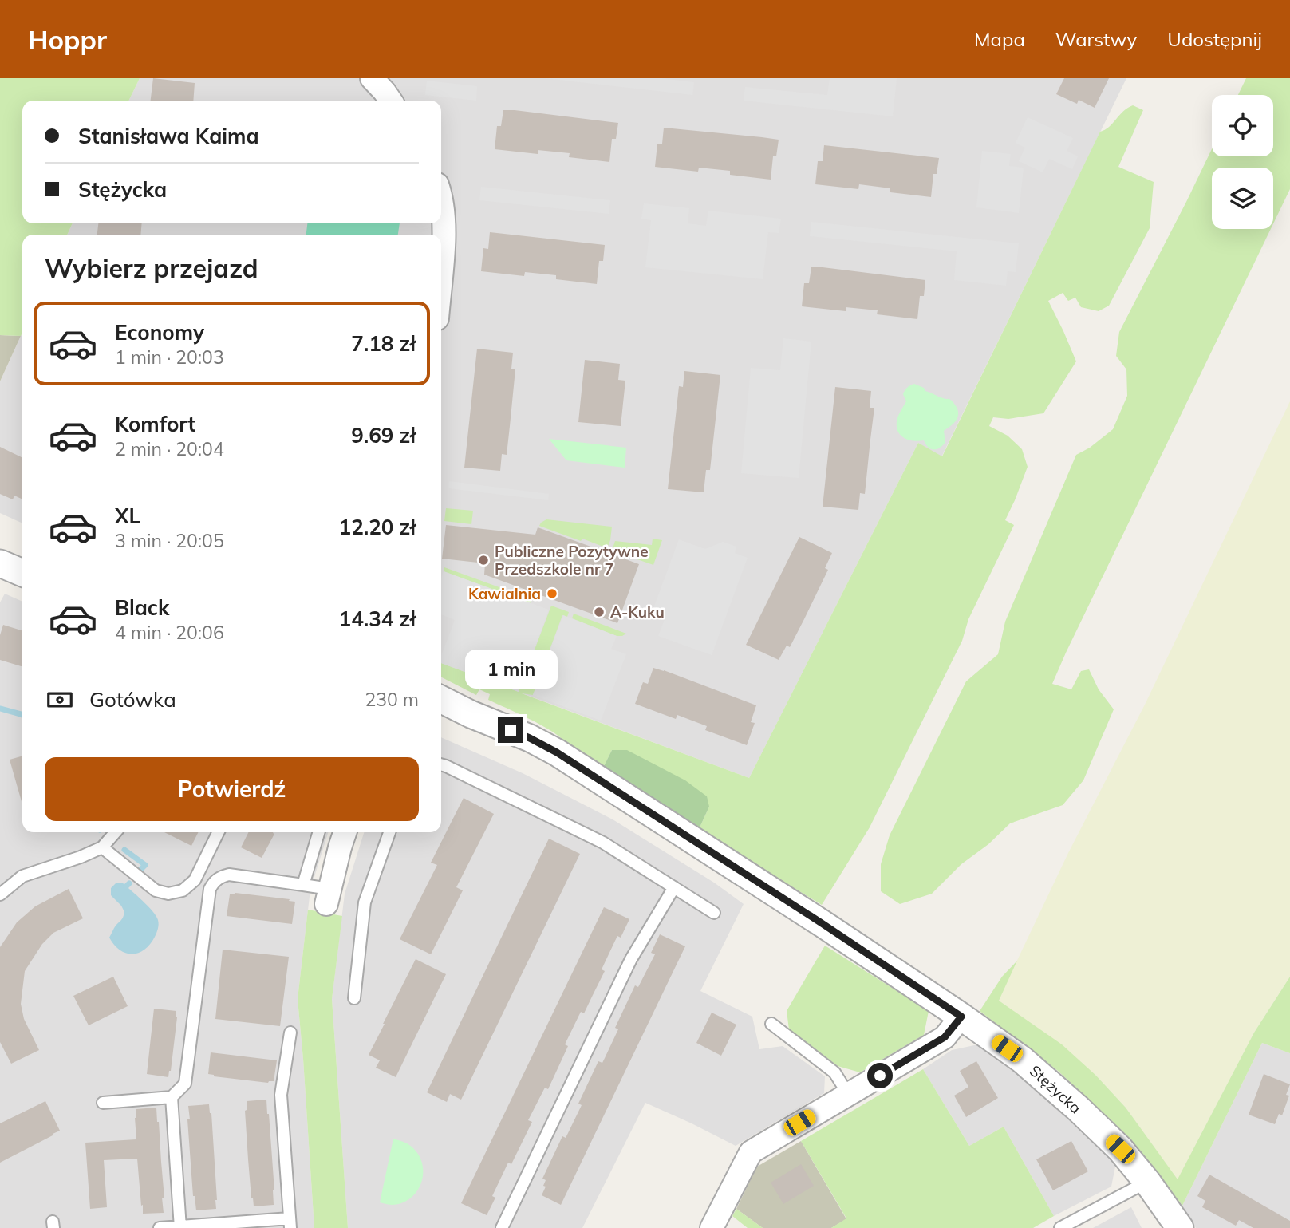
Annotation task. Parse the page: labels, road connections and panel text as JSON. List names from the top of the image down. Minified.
{"streets":{"street":["Stężycka"]},"places":["Publiczne Pozytywne Przedszkole nr 7","Kawialnia","A-Kuku"],"page":{"header":"Hoppr","nav":["Mapa","Warstwy","Udostępnij"],"banner":["Stanisława Kaima","Stężycka"],"heading":"Wybierz przejazd","list":[{"name":"Economy","note":"1 min · 20:03","value":"7.18 zł"},{"name":"Komfort","note":"2 min · 20:04","value":"9.69 zł"},{"name":"XL","note":"3 min · 20:05","value":"12.20 zł"},{"name":"Black","note":"4 min · 20:06","value":"14.34 zł"}],"bubble":"1 min","pay":["Gotówka","230 m"],"buttons":"Potwierdź"}}
